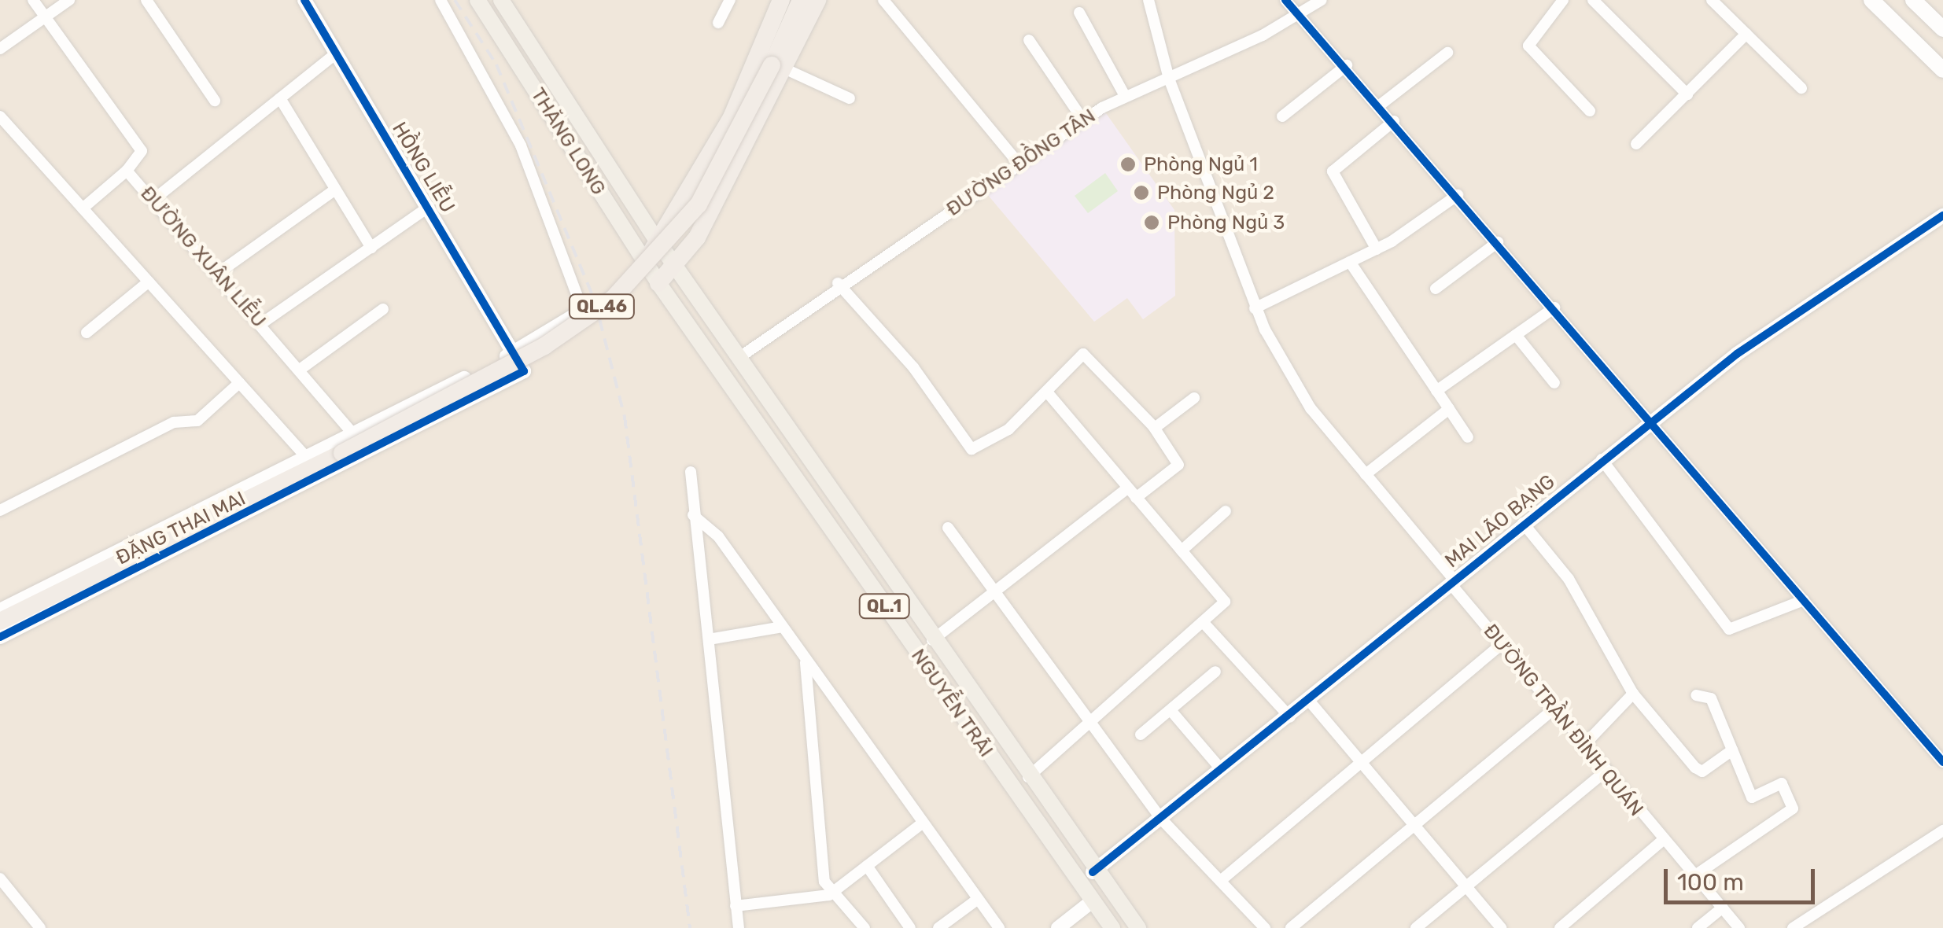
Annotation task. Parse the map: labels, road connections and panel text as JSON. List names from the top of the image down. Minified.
{"streets":{"highway":["QL.46","ĐẶNG THAI MAI"],"main road":["THĂNG LONG","QL.1","NGUYỄN TRÃI"],"street":["ĐƯỜNG ĐỒNG TÂN","HỒNG LIỄU","ĐƯỜNG XUÂN LIỄU","MAI LÃO BẠNG","ĐƯỜNG TRẦN ĐÌNH QUÁN"]},"crossings":[["THĂNG LONG","NGUYỄN TRÃI"],["ĐƯỜNG ĐỒNG TÂN","NGUYỄN TRÃI"],["ĐƯỜNG ĐỒNG TÂN","ĐƯỜNG TRẦN ĐÌNH QUÁN"],["HỒNG LIỄU","ĐẶNG THAI MAI"],["ĐƯỜNG XUÂN LIỄU","ĐẶNG THAI MAI"],["QL.46","ĐẶNG THAI MAI"],["MAI LÃO BẠNG","QL.1"],["MAI LÃO BẠNG","NGUYỄN TRÃI"],["MAI LÃO BẠNG","ĐƯỜNG TRẦN ĐÌNH QUÁN"],["QL.1","NGUYỄN TRÃI"]],"places":["Phòng Ngủ 1","Phòng Ngủ 2","Phòng Ngủ 3"],"scale_bar":"100 m"}
